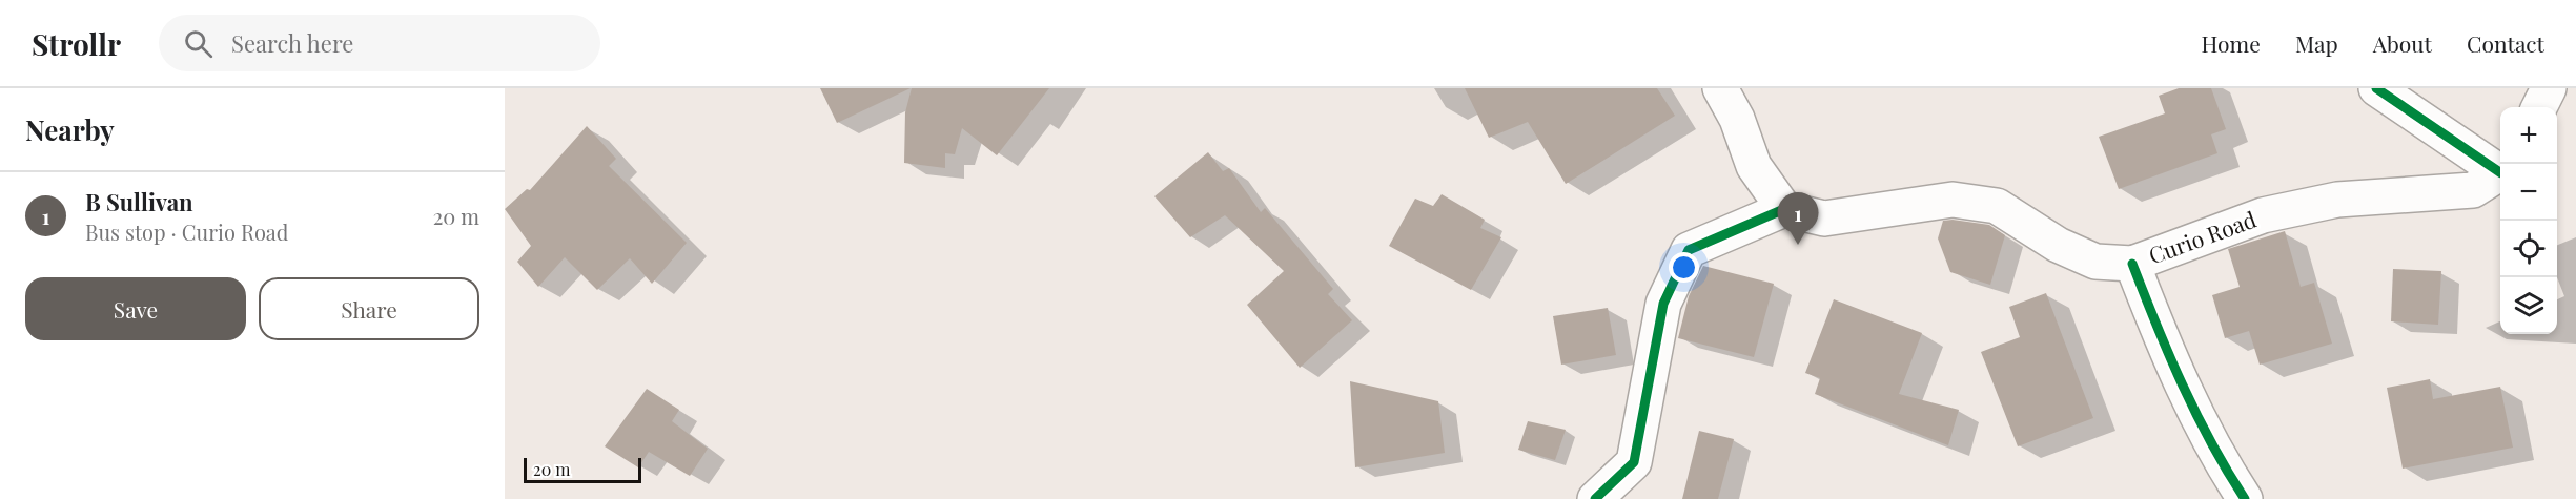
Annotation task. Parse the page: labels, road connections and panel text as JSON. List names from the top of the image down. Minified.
{"streets":{"main road":["Curio Road"]},"scale_bar":"20 m","page":{"header":"Strollr","search":"Search here","nav":["Home","Map","About","Contact"],"heading":"Nearby","map_buttons":["+","−"],"list":[{"mark":"1","name":"B Sullivan","note":"Bus stop · Curio Road","value":"20 m"}],"pins":"1","buttons":["Save","Share"],"scale":"20 m"}}
